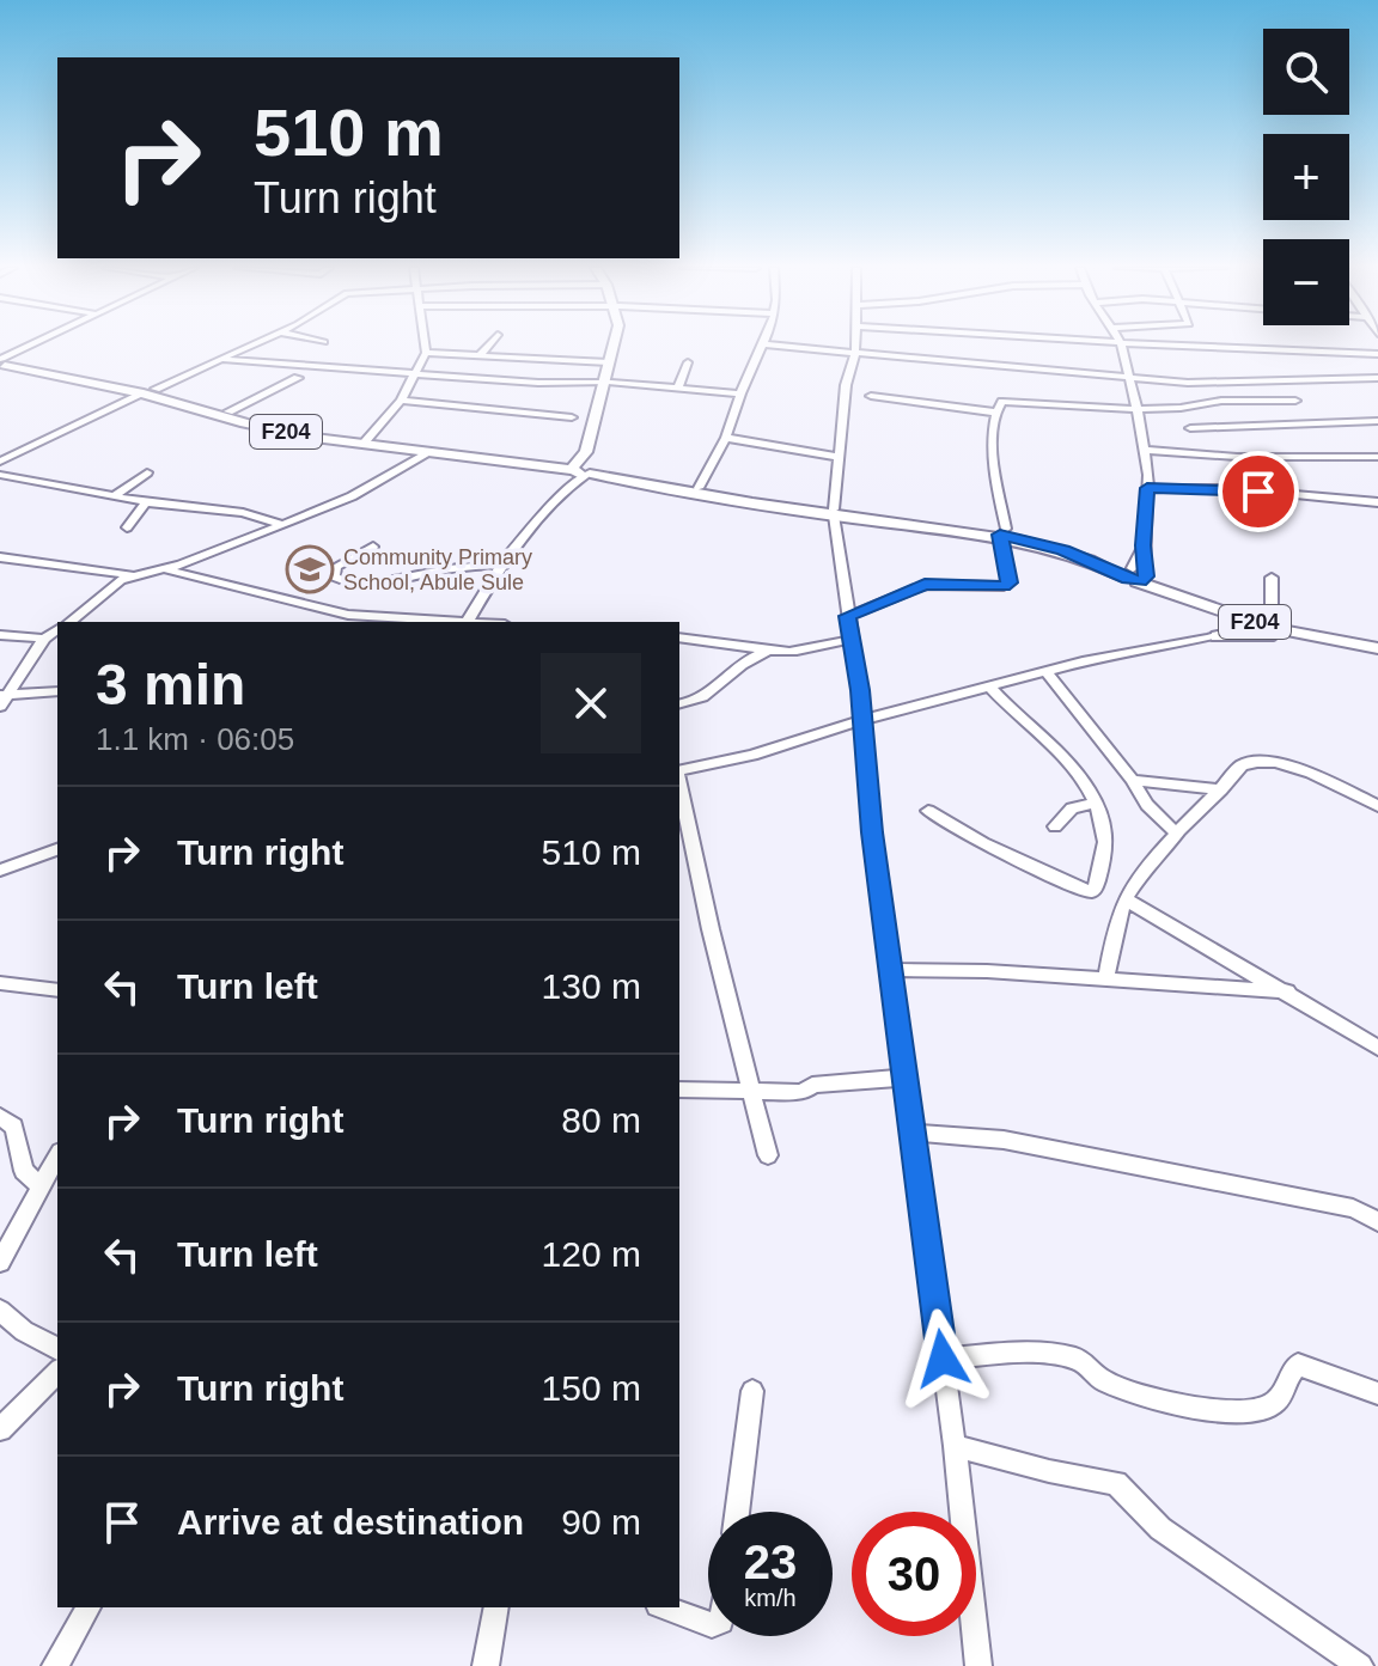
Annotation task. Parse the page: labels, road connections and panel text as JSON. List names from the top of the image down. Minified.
{"streets":{"main road":["F204"]},"places":{"school or university":["Community Primary School, Abule Sule"]},"page":{"map_buttons":["+","−"],"turn":["510 m","Turn right"],"heading":["3 min","1.1 km · 06:05"],"list":[{"name":"Turn right","value":"510 m"},{"name":"Turn left","value":"130 m"},{"name":"Turn right","value":"80 m"},{"name":"Turn left","value":"120 m"},{"name":"Turn right","value":"150 m"},{"name":"Arrive at destination","value":"90 m"}],"speed":"23 km/h","limit":"30"}}
